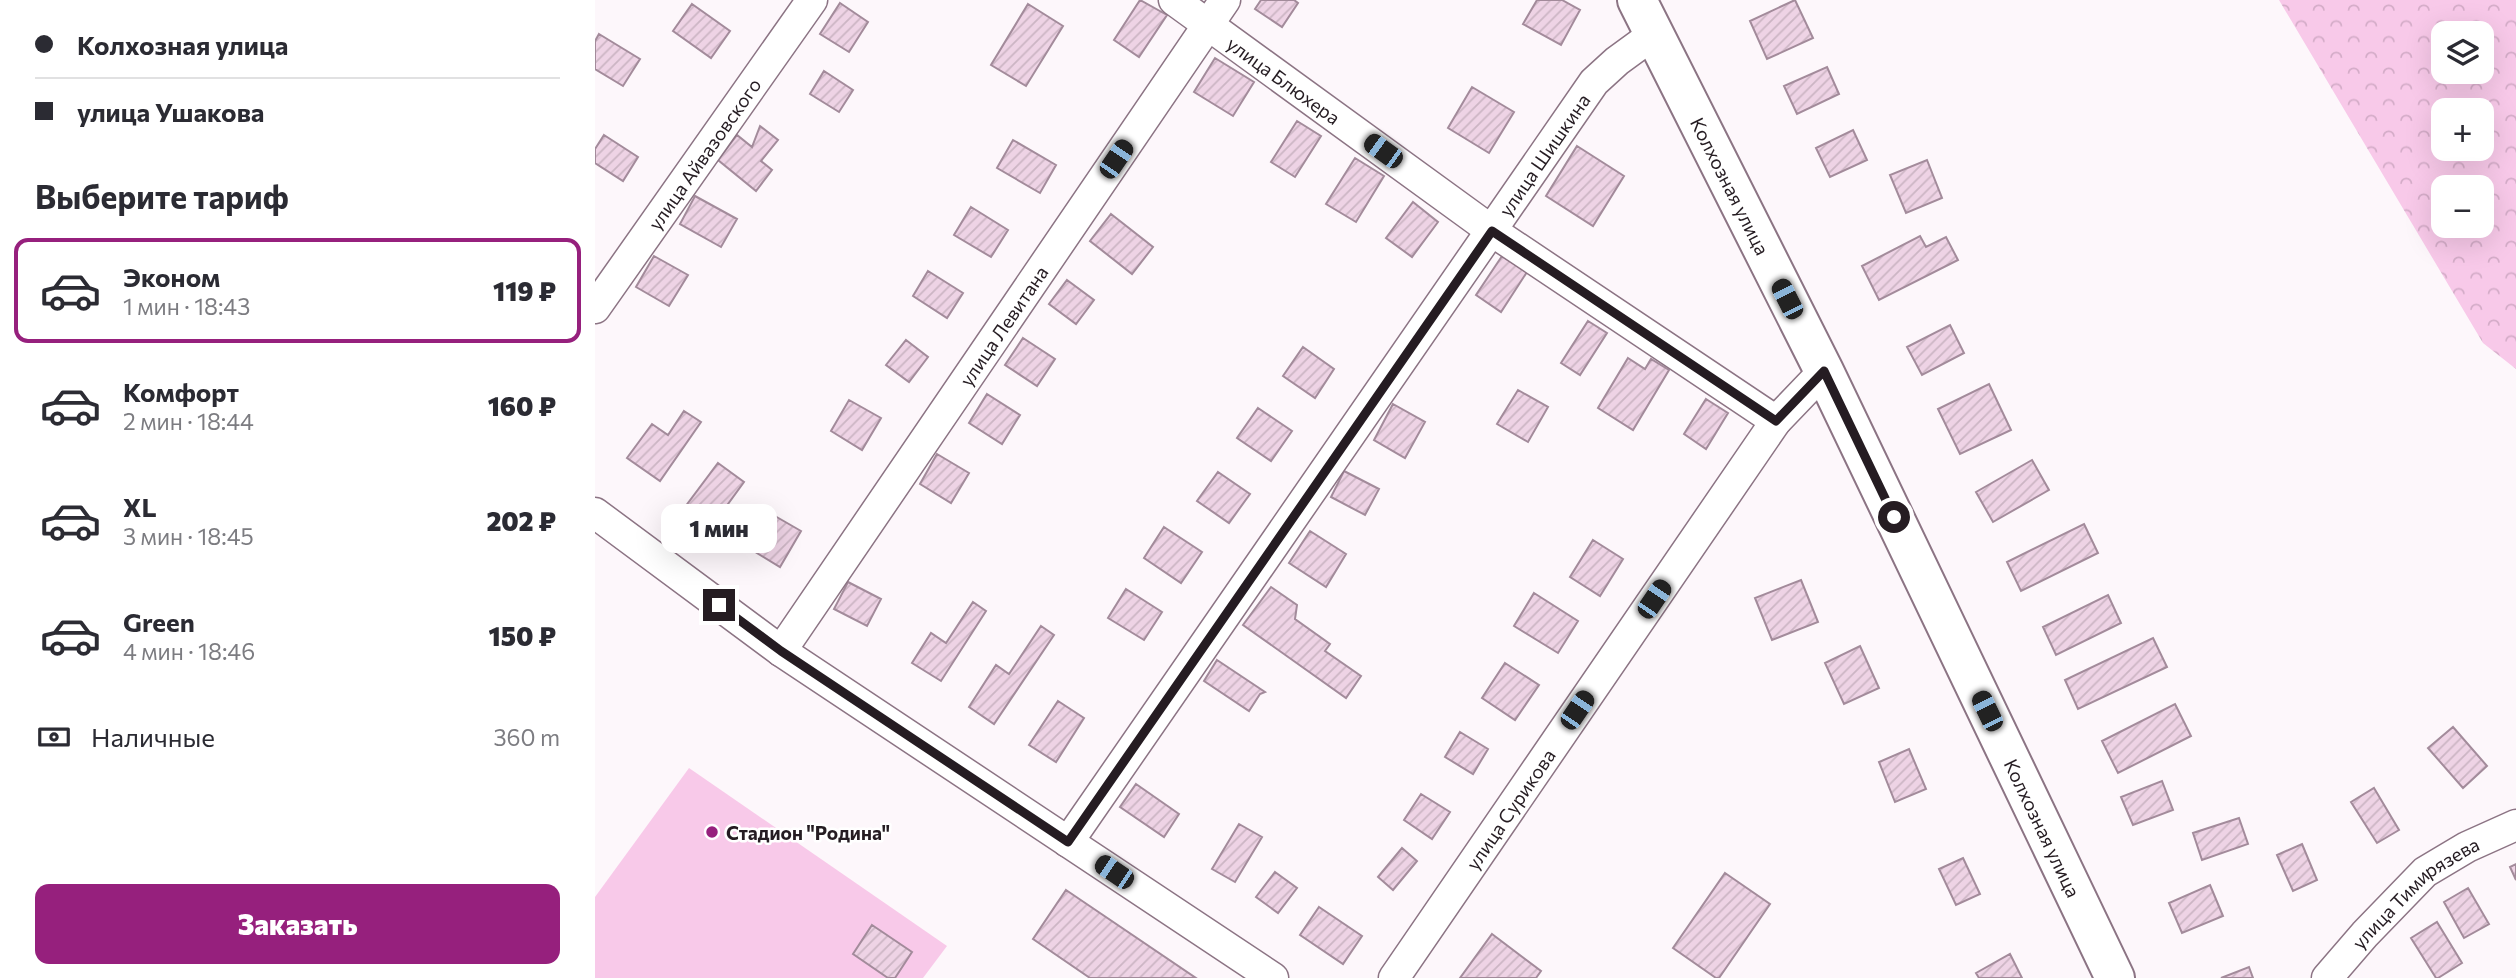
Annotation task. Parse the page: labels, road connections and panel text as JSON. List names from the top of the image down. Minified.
{"streets":{"main road":["Колхозная улица"],"street":["улица Блюхера","улица Айвазовского","улица Шишкина","улица Левитана","улица Сурикова","улица Тимирязева"]},"crossings":[["улица Блюхера","улица Шишкина"],["улица Блюхера","улица Левитана"],["улица Блюхера","улица Сурикова"],["улица Шишкина","Колхозная улица"],["Колхозная улица","улица Сурикова"]],"places":["Стадион \"Родина\""],"page":{"banner":["Колхозная улица","улица Ушакова"],"map_buttons":["+","−"],"heading":"Выберите тариф","list":[{"name":"Эконом","note":"1 мин · 18:43","value":"119 ₽"},{"name":"Комфорт","note":"2 мин · 18:44","value":"160 ₽"},{"name":"XL","note":"3 мин · 18:45","value":"202 ₽"},{"name":"Green","note":"4 мин · 18:46","value":"150 ₽"}],"bubble":"1 мин","pay":["Наличные","360 m"],"buttons":"Заказать"}}
